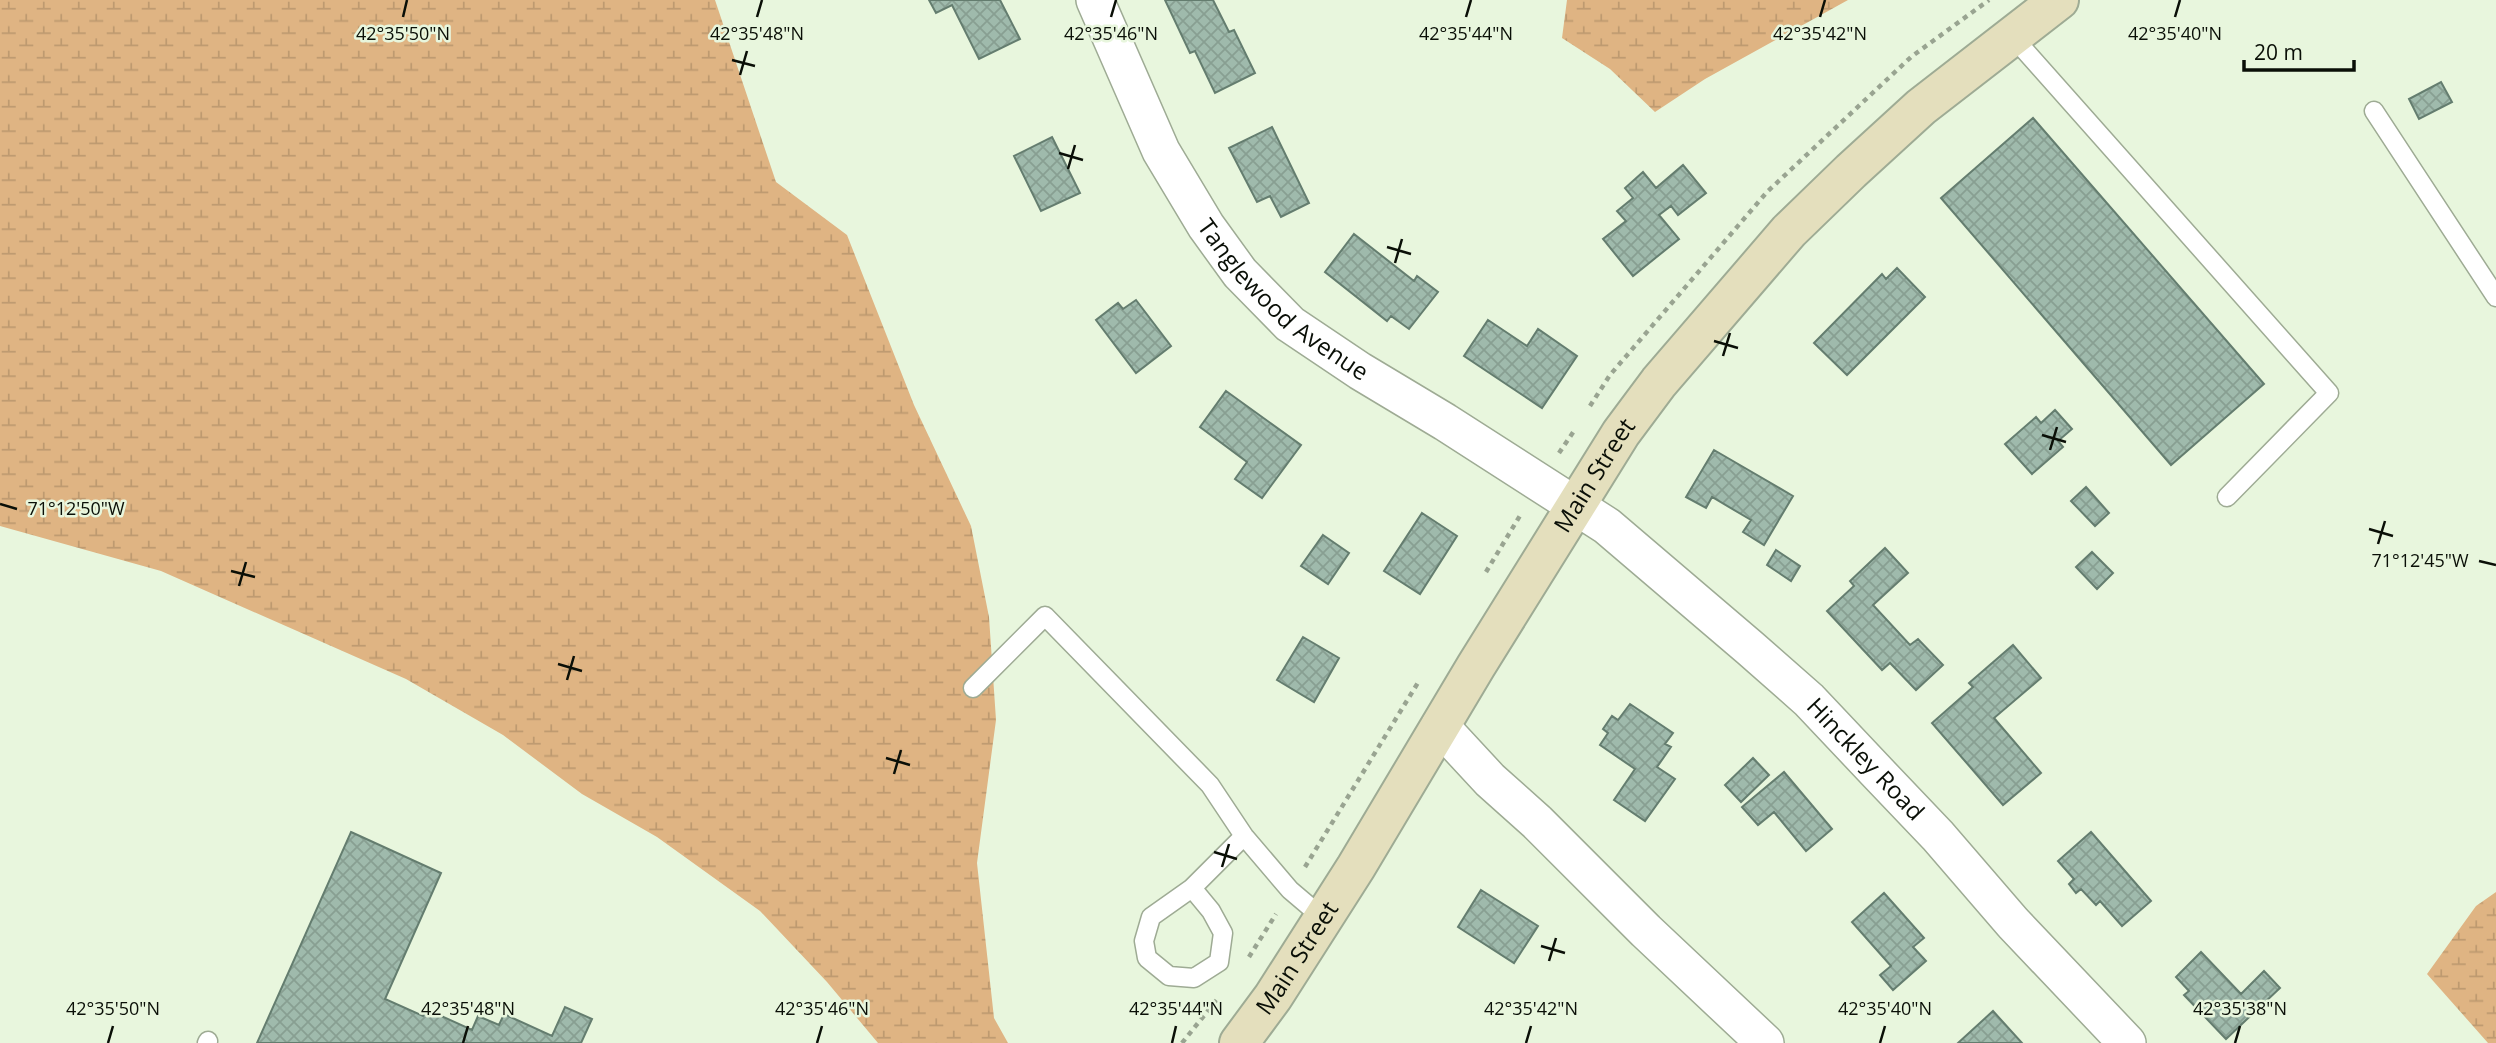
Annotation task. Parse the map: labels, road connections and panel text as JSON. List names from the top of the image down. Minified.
{"streets":{"main road":["Main Street"],"street":["Tanglewood Avenue","Hinckley Road"]},"crossings":[["Tanglewood Avenue","Main Street"],["Tanglewood Avenue","Hinckley Road"],["Main Street","Hinckley Road"]],"scale_bar":"20 m","coordinates":["42°35'50\"N","42°35'48\"N","42°35'46\"N","42°35'44\"N","42°35'42\"N","42°35'40\"N","71°12'50\"W","71°12'45\"W","42°35'38\"N"]}
